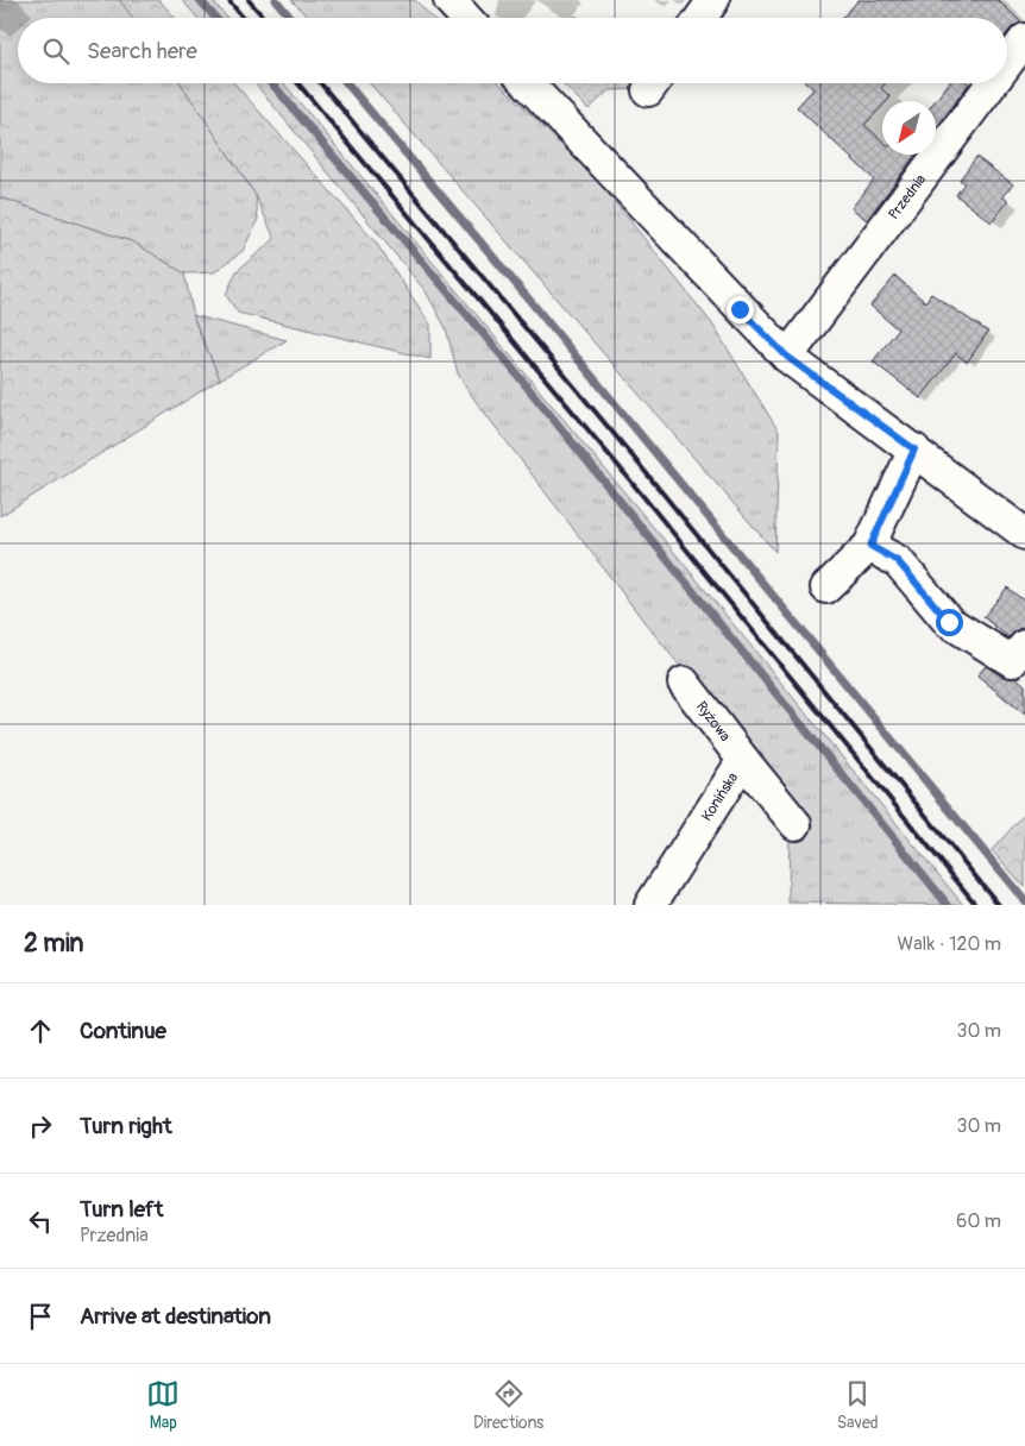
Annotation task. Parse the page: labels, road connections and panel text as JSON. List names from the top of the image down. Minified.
{"streets":{"street":["Przednia","Ryżowa","Konińska"]},"crossings":[["Ryżowa","Konińska"]],"north":"bottom left","page":{"search":"Search here","heading":["2 min","Walk · 120 m"],"list":[["Continue","30 m"],["Turn right","30 m"],["Turn left","Przednia","60 m"],"Arrive at destination"],"nav":["Map","Directions","Saved"]}}
